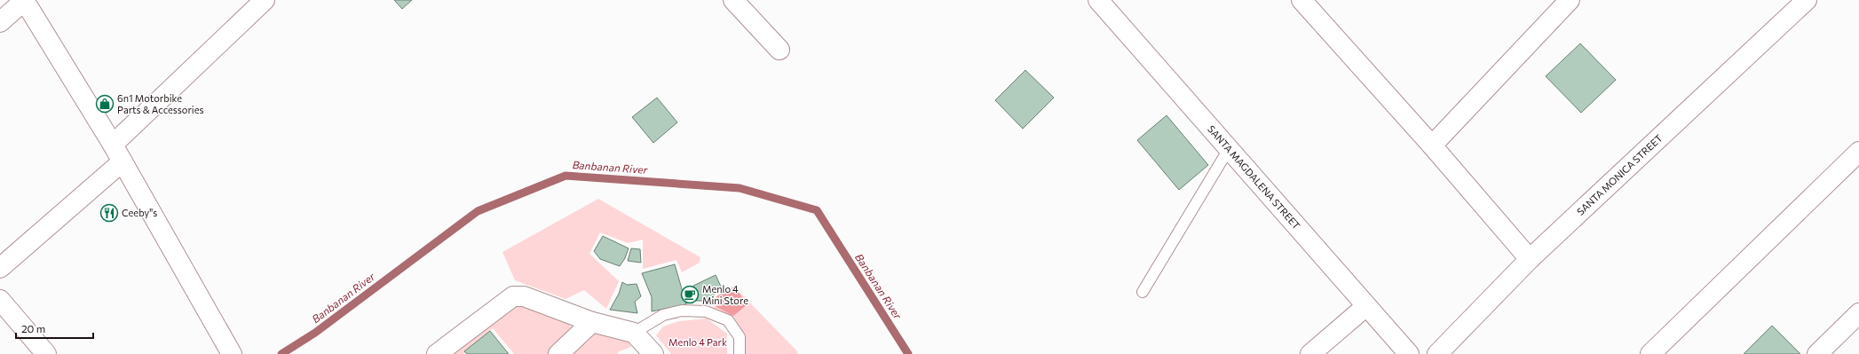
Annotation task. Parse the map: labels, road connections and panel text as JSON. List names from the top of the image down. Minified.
{"streets":{"street":["SANTA MONICA STREET","SANTA MAGDALENA STREET"]},"water":["Banbanan River"],"parks":["Menlo 4 Park"],"places":{"shop":["6n1 Motorbike Parts & Accessories"],"restaurant":["Ceeby\"s"],"cafe":["Menlo 4 Mini Store"]},"scale_bar":"20 m"}
